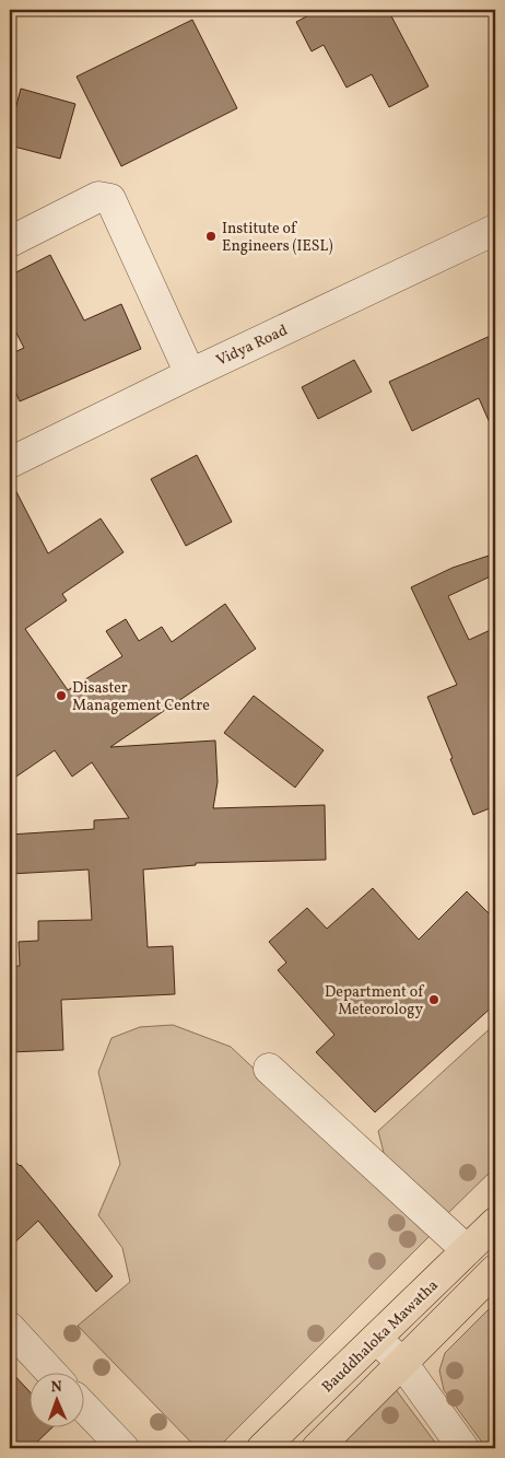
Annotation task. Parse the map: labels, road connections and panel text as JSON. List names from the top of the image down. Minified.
{"streets":{"main road":["Bauddhaloka Mawatha"],"street":["Vidya Road"]},"places":["Institute of Engineers (IESL)","Disaster Management Centre","Department of Meteorology"],"north":"top"}
